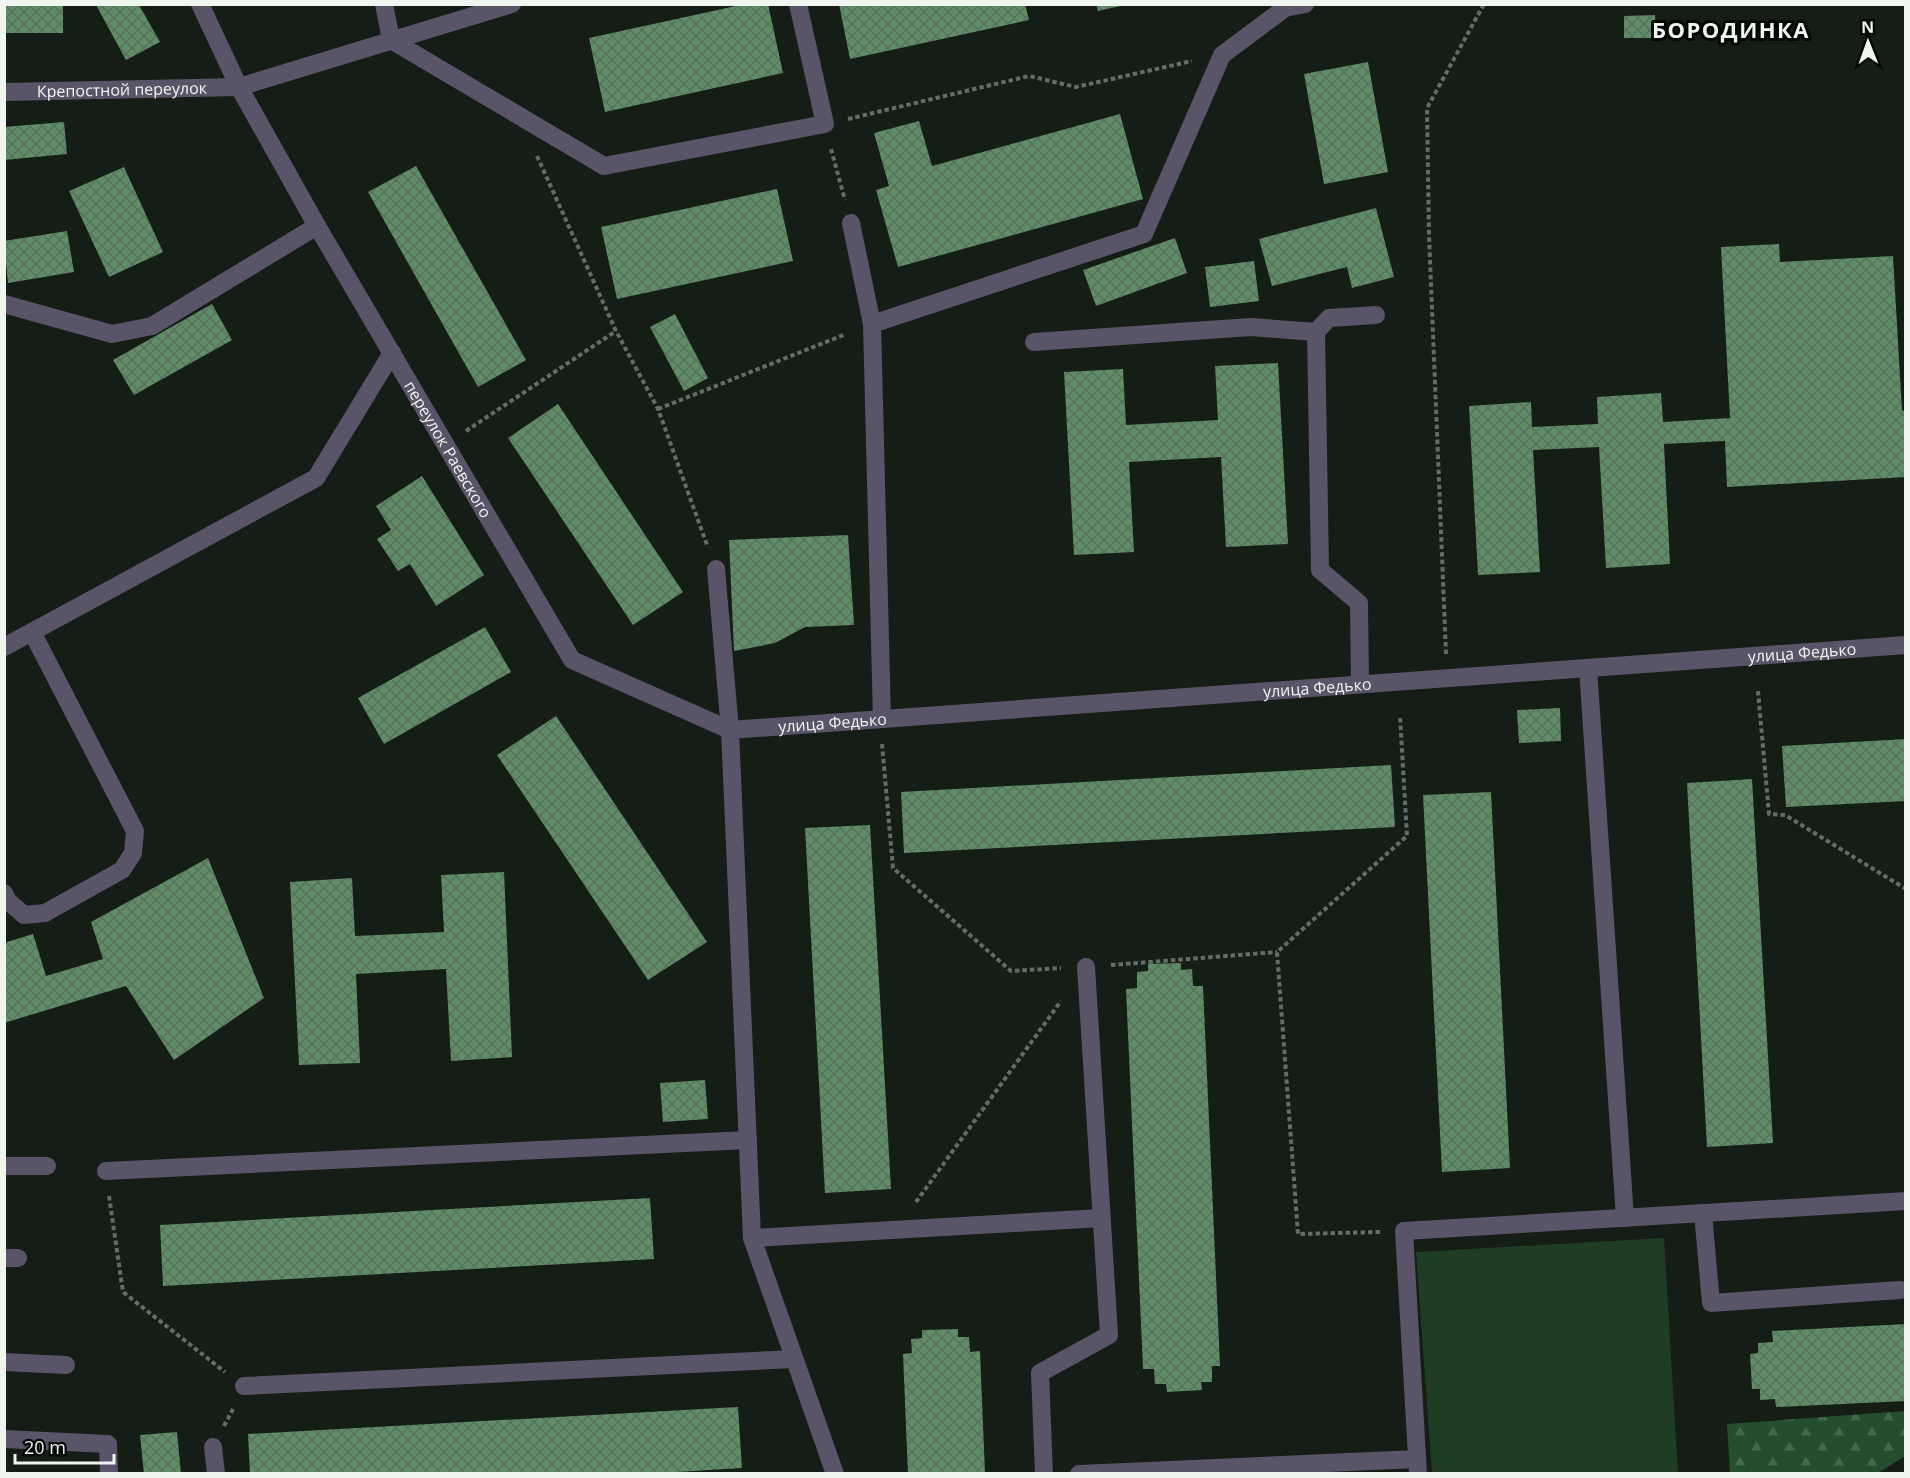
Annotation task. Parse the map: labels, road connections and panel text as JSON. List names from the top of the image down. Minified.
{"streets":{"street":["Крепостной переулок","переулок Раевского","улица Федько"]},"crossings":[["Крепостной переулок","переулок Раевского"],["переулок Раевского","улица Федько"]],"districts":["БОРОДИНКА"],"scale_bar":"20 m","north":"top"}
